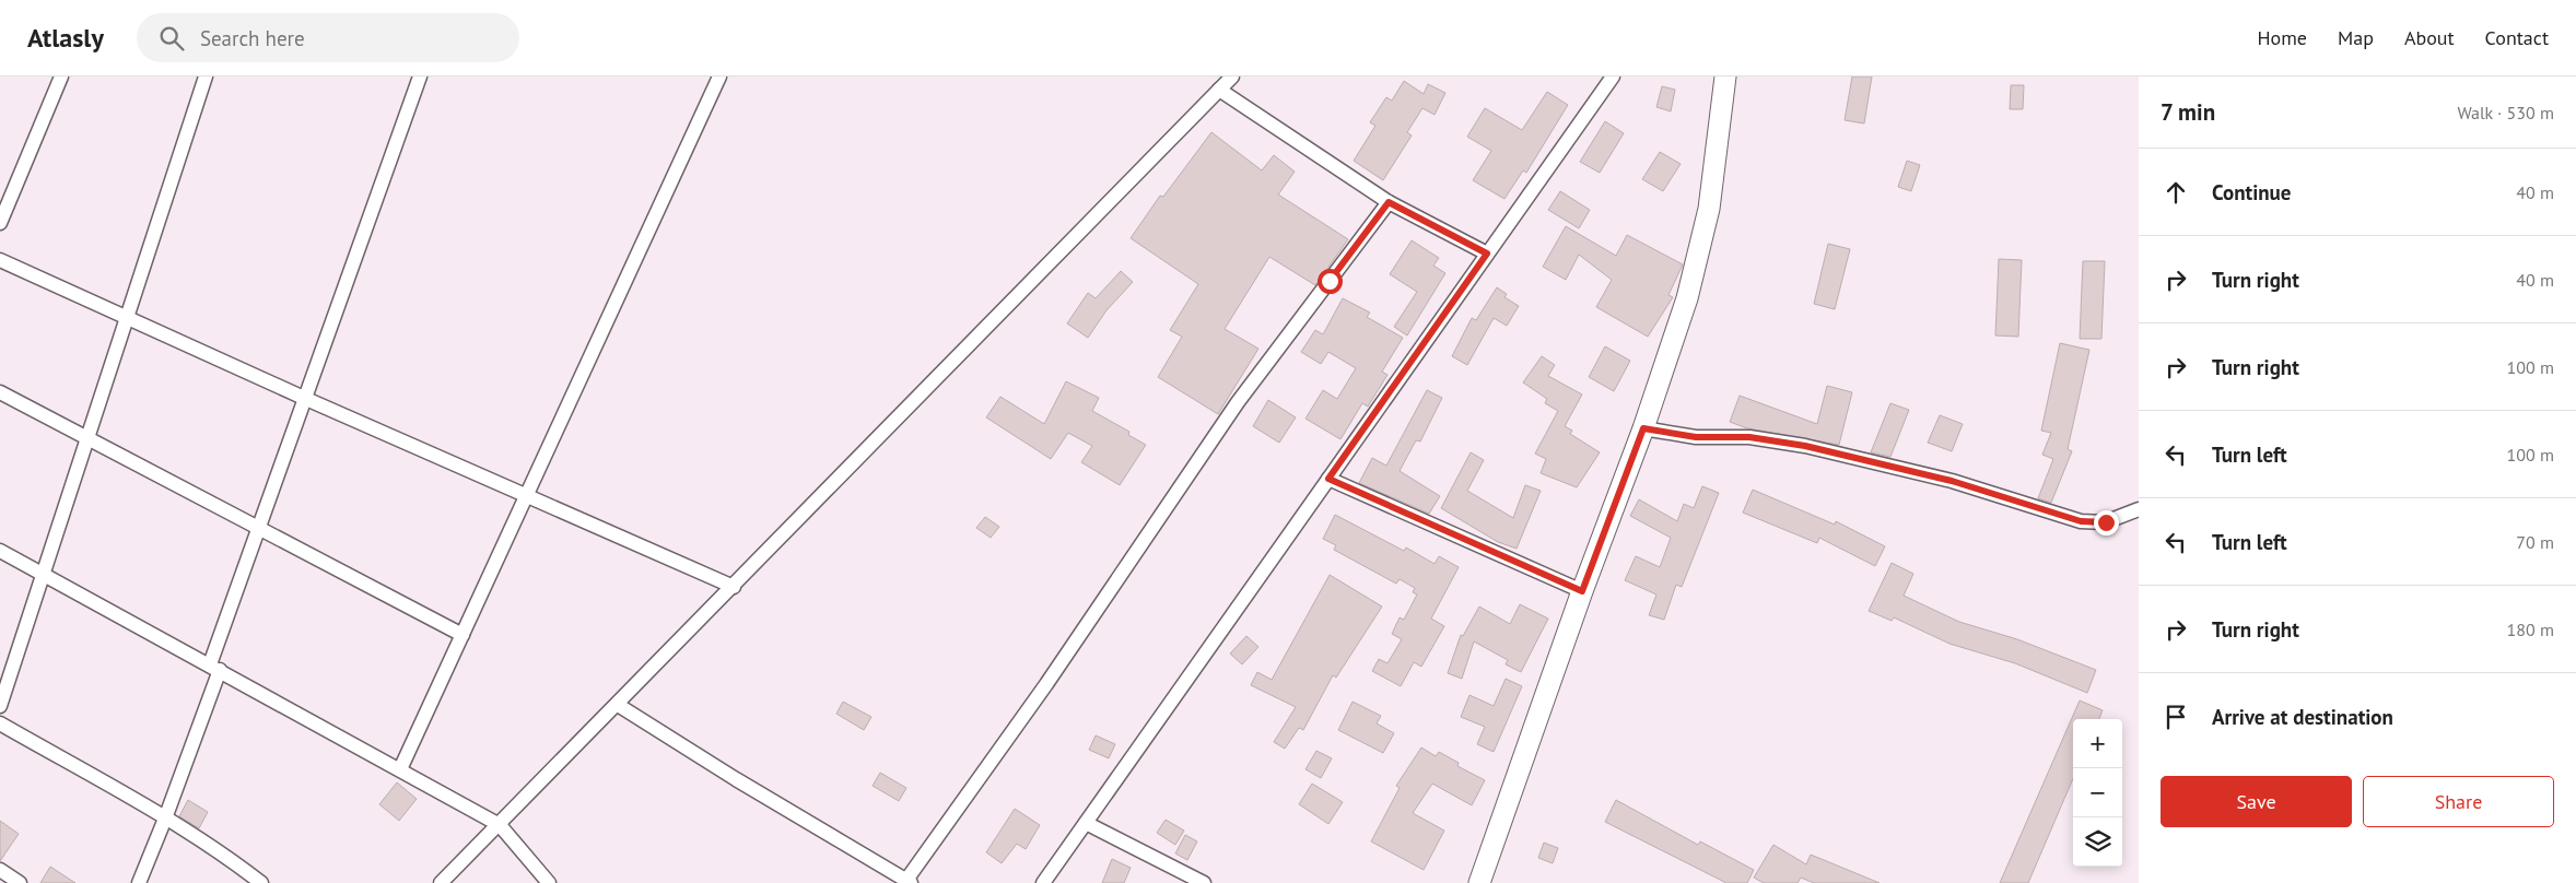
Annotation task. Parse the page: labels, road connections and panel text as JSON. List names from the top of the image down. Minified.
{"page":{"header":"Atlasly","search":"Search here","nav":["Home","Map","About","Contact"],"heading":["7 min","Walk · 530 m"],"list":[["Continue","40 m"],["Turn right","40 m"],["Turn right","100 m"],["Turn left","100 m"],["Turn left","70 m"],["Turn right","180 m"],"Arrive at destination"],"map_buttons":["+","−"],"buttons":["Save","Share"]}}
